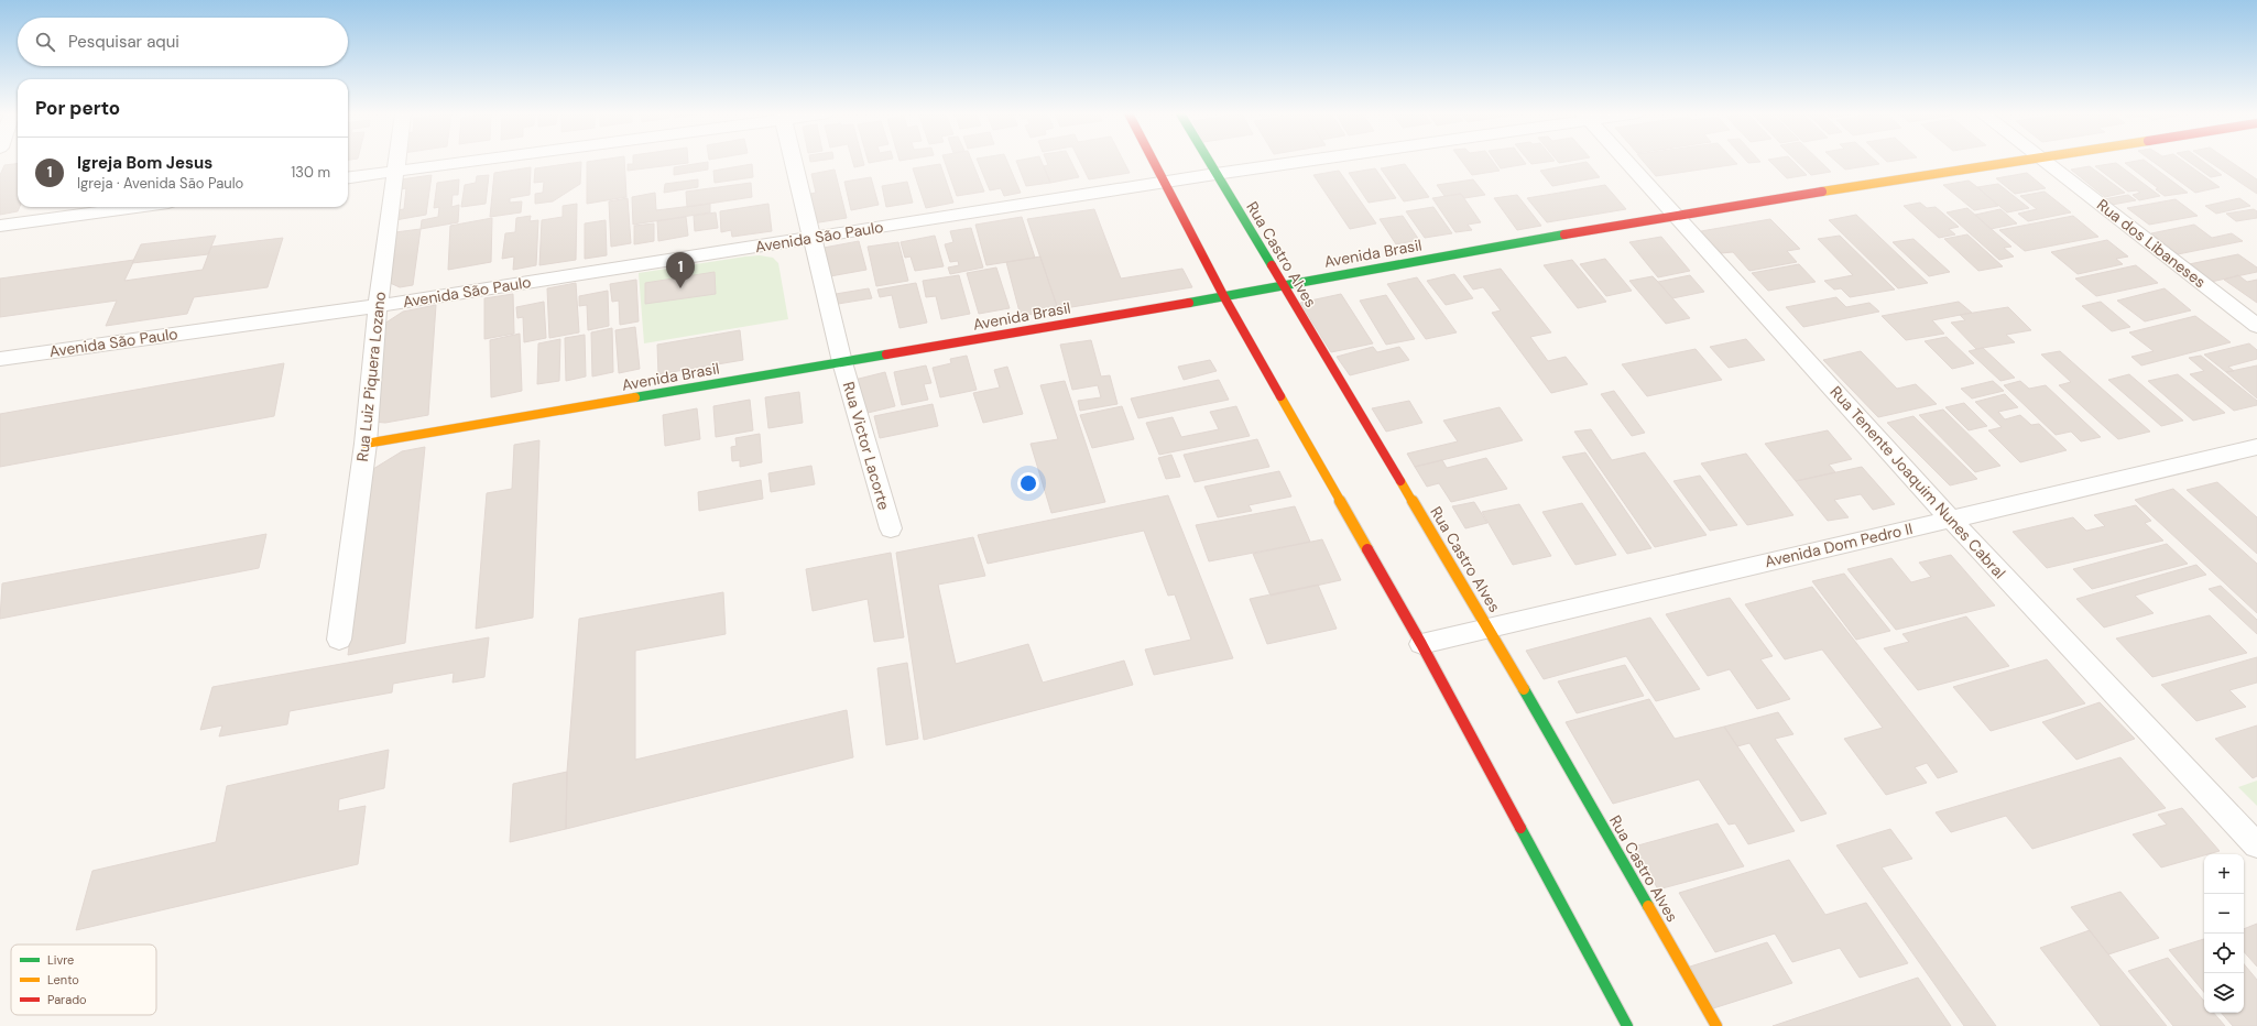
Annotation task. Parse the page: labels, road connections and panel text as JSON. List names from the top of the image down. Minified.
{"streets":{"main road":["Avenida Brasil","Rua Castro Alves"],"street":["Avenida São Paulo","Rua dos Libaneses","Rua Luiz Piquera Lozano","Rua Victor Lacorte","Rua Tenente Joaquim Nunes Cabral","Avenida Dom Pedro II"]},"crossings":[["Avenida São Paulo","Rua Castro Alves"],["Avenida São Paulo","Rua Luiz Piquera Lozano"],["Avenida São Paulo","Rua Victor Lacorte"],["Avenida Brasil","Rua Castro Alves"],["Avenida Brasil","Rua Luiz Piquera Lozano"],["Avenida Brasil","Rua Victor Lacorte"],["Avenida Brasil","Rua Tenente Joaquim Nunes Cabral"],["Rua Castro Alves","Avenida Dom Pedro II"],["Rua Tenente Joaquim Nunes Cabral","Avenida Dom Pedro II"]],"legend":["Livre","Lento","Parado"],"page":{"search":"Pesquisar aqui","heading":"Por perto","list":[{"mark":"1","name":"Igreja Bom Jesus","note":"Igreja · Avenida São Paulo","value":"130 m"}],"pins":"1","map_buttons":["+","−"]}}
